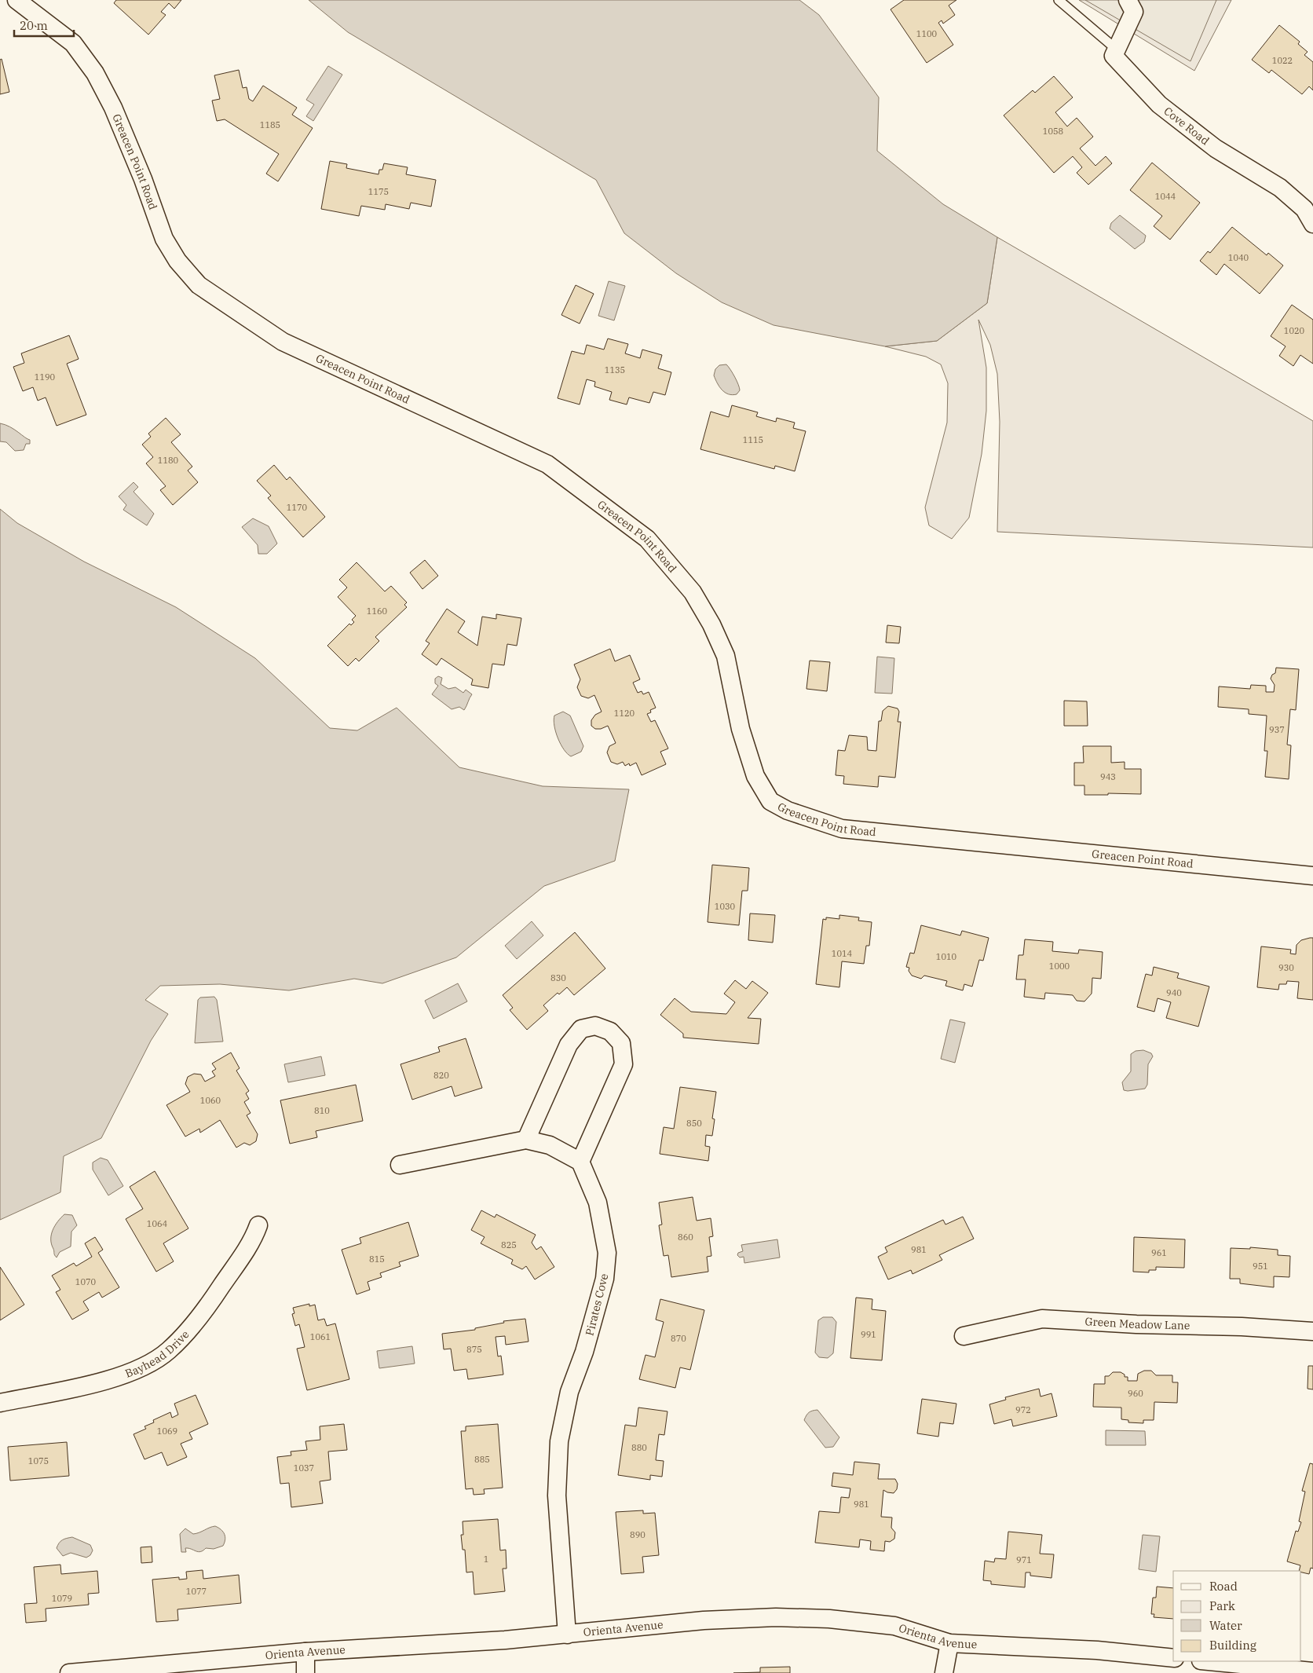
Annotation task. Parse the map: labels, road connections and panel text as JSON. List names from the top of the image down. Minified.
{"streets":{"street":["Cove Road","Greacen Point Road","Pirates Cove","Green Meadow Lane","Bayhead Drive","Orienta Avenue"]},"crossings":[["Pirates Cove","Orienta Avenue"]],"house_numbers":["1100","1022","1185","1058","1175","1044","1040","1020","1135","1190","1115","1180","1170","1160","1120","937","943","1030","1014","1010","1000","930","830","940","820","1060","810","850","1064","860","825","981","961","815","951","1070","991","1061","870","875","960","972","1069","880","885","1075","1037","981","890","1","971","1077","1079"],"legend":["Road","Park","Water","Building"],"scale_bar":"20 m"}
